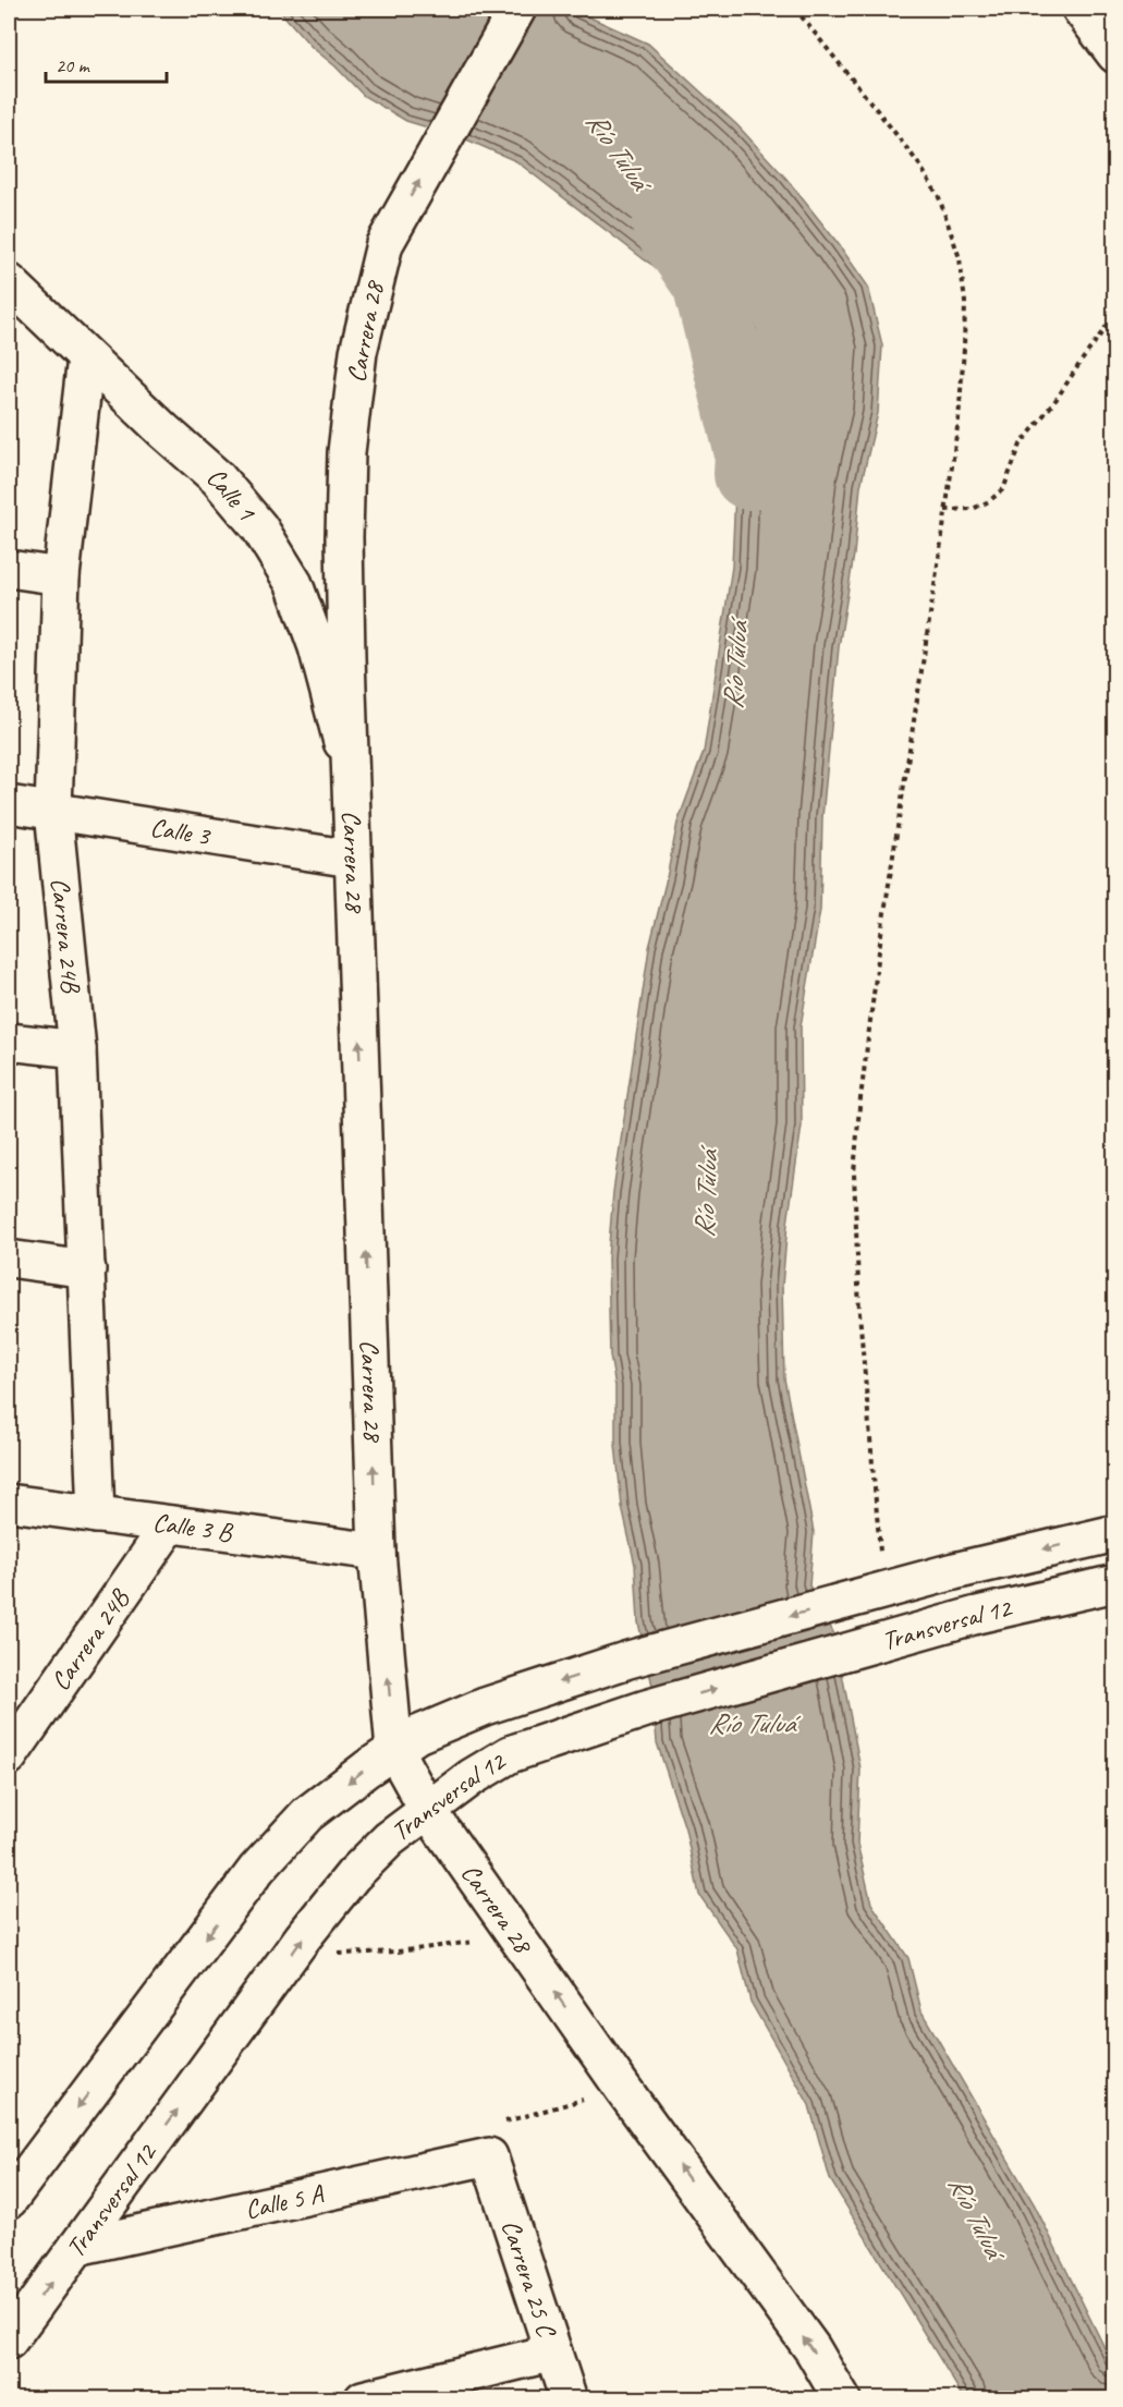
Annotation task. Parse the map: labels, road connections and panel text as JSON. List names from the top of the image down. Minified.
{"streets":{"street":["Carrera 28","Calle 1","Calle 3","Carrera 24B","Calle 3 B","Transversal 12","Calle 5 A","Carrera 25 C"]},"crossings":[["Carrera 28","Calle 1"],["Carrera 28","Calle 3"],["Carrera 28","Calle 3 B"],["Carrera 28","Transversal 12"],["Calle 1","Carrera 24B"],["Calle 3","Carrera 24B"],["Carrera 24B","Calle 3 B"],["Transversal 12","Calle 5 A"],["Calle 5 A","Carrera 25 C"]],"one_way":["Carrera 28"],"water":["Río Tuluá"],"scale_bar":"20 m"}
